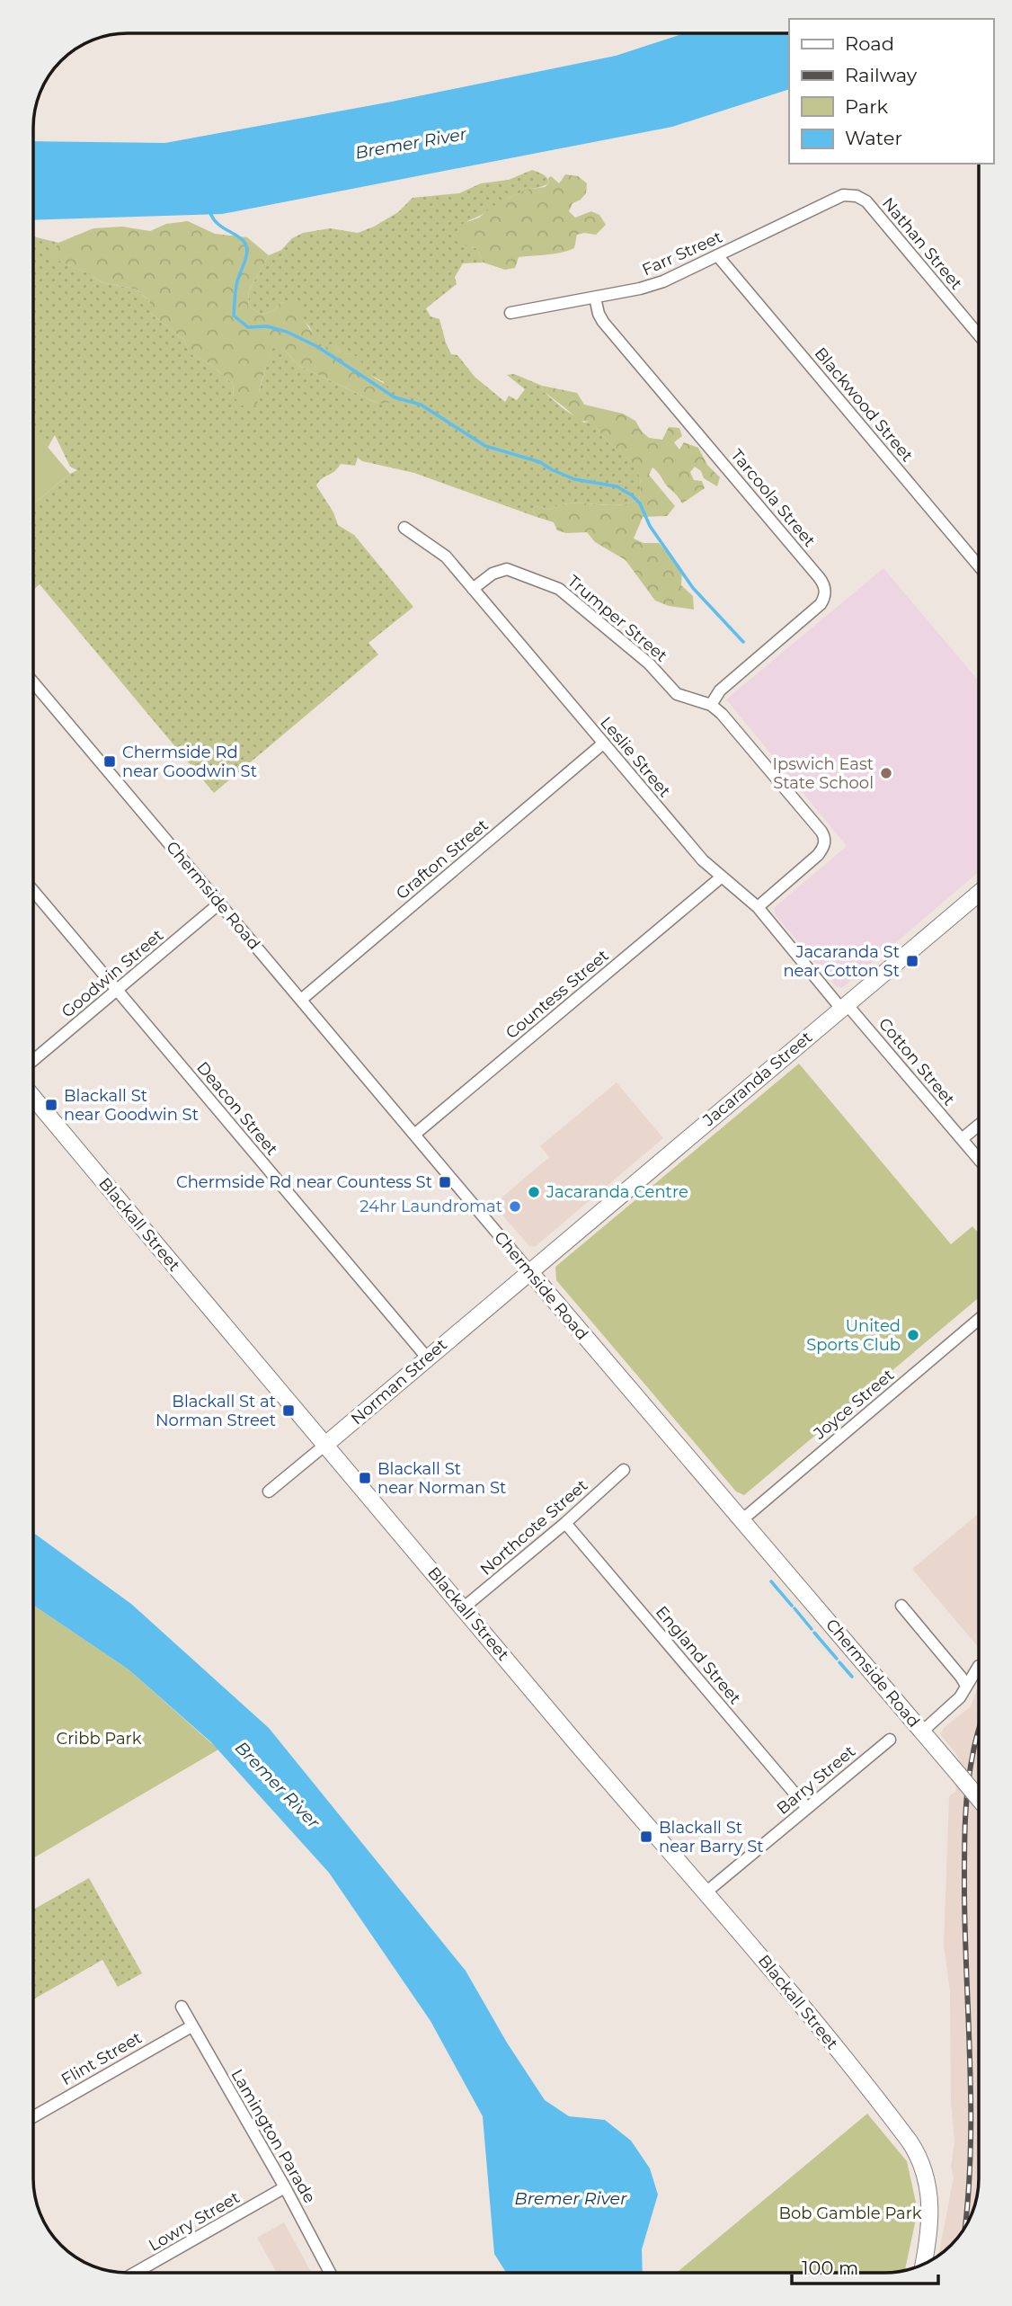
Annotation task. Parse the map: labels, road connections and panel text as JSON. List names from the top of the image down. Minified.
{"streets":{"street":["Nathan Street","Farr Street","Blackwood Street","Tarcoola Street","Trumper Street","Leslie Street","Grafton Street","Chermside Road","Goodwin Street","Countess Street","Cotton Street","Jacaranda Street","Deacon Street","Blackall Street","Norman Street","Joyce Street","Northcote Street","England Street","Barry Street","Flint Street","Lamington Parade","Lowry Street"]},"crossings":[["Nathan Street","Farr Street"],["Farr Street","Blackwood Street"],["Farr Street","Tarcoola Street"],["Tarcoola Street","Trumper Street"],["Trumper Street","Leslie Street"],["Leslie Street","Grafton Street"],["Leslie Street","Countess Street"],["Leslie Street","Cotton Street"],["Leslie Street","Jacaranda Street"],["Grafton Street","Chermside Road"],["Chermside Road","Goodwin Street"],["Chermside Road","Countess Street"],["Chermside Road","Jacaranda Street"],["Chermside Road","Norman Street"],["Chermside Road","Joyce Street"],["Goodwin Street","Deacon Street"],["Cotton Street","Jacaranda Street"],["Jacaranda Street","Norman Street"],["Deacon Street","Norman Street"],["Blackall Street","Norman Street"],["Blackall Street","Northcote Street"],["Blackall Street","Barry Street"],["Northcote Street","England Street"],["England Street","Barry Street"],["Flint Street","Lamington Parade"],["Lamington Parade","Lowry Street"]],"water":["Bremer River"],"parks":["Cribb Park","Bob Gamble Park"],"places":{"transit":["Chermside Rd near Goodwin St","Jacaranda St near Cotton St","Blackall St near Goodwin St","Chermside Rd near Countess St","Blackall St at Norman Street","Blackall St near Norman St","Blackall St near Barry St"],"other":["Ipswich East State School","Jacaranda Centre","24hr Laundromat","United Sports Club"]},"legend":["Road","Railway","Park","Water"],"scale_bar":"100 m"}
